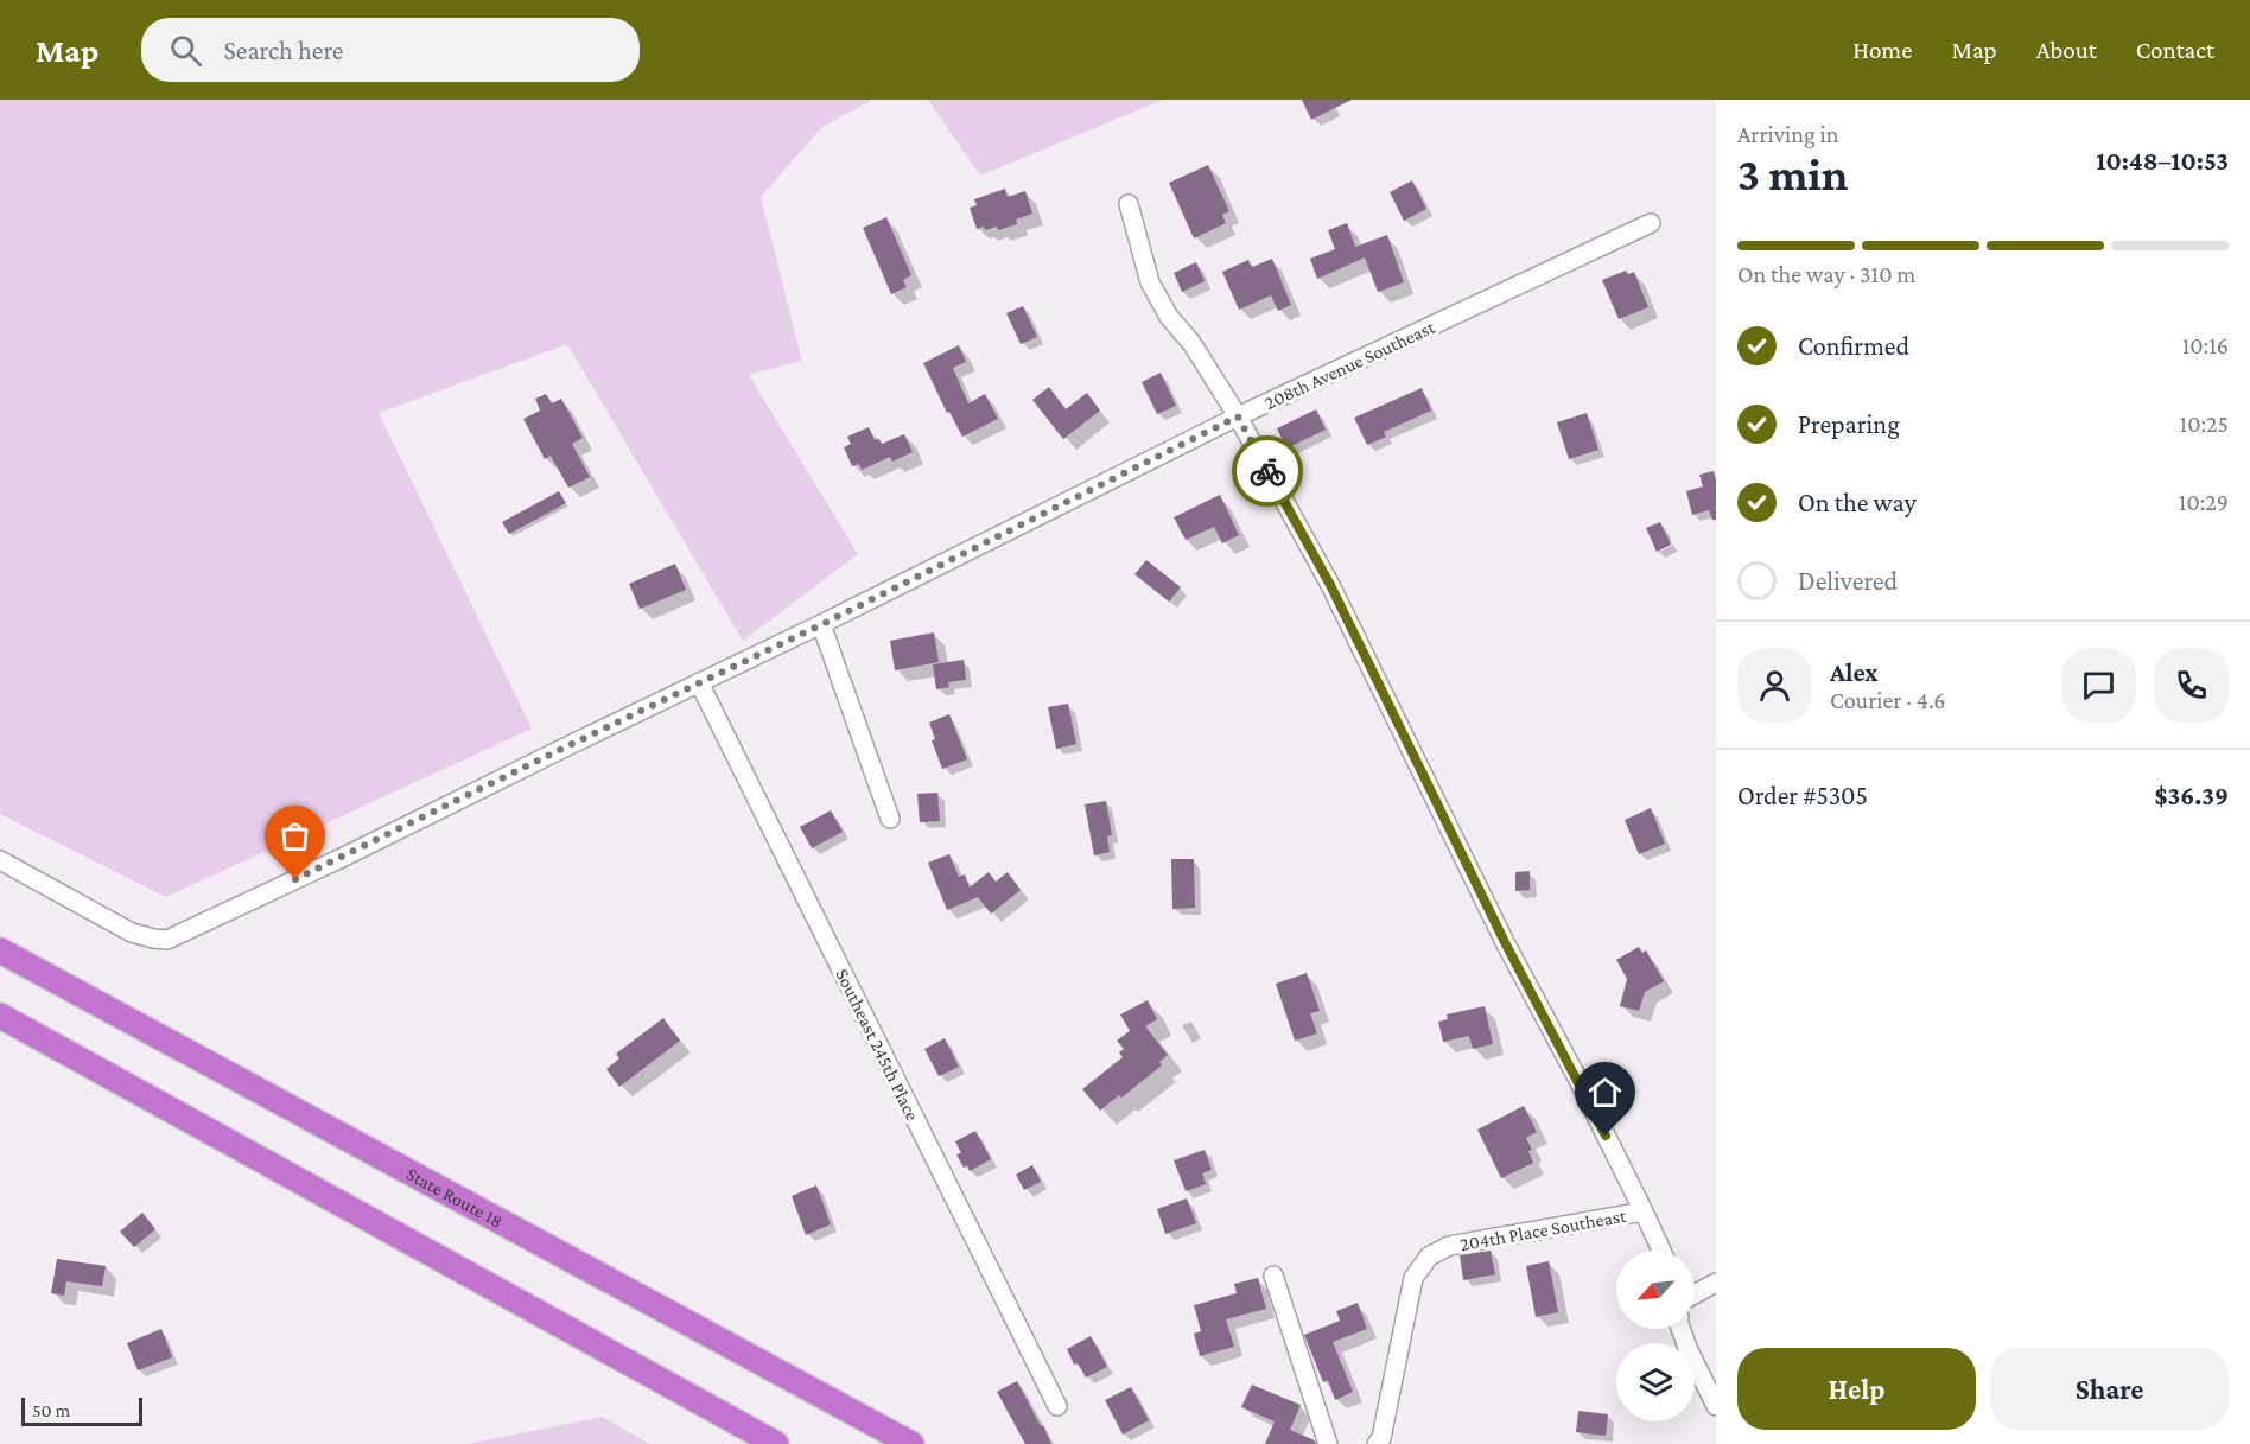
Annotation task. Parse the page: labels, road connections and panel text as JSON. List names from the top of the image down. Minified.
{"streets":{"highway":["State Route 18"],"street":["208th Avenue Southeast","Southeast 245th Place","204th Place Southeast"]},"crossings":[["208th Avenue Southeast","Southeast 245th Place"]],"scale_bar":"50 m","north":"bottom left","page":{"header":"Map","search":"Search here","nav":["Home","Map","About","Contact"],"heading":["3 min","Arriving in","10:48–10:53"],"panel":["Alex","Courier · 4.6","Order #5305","$36.39"],"bar":"On the way · 310 m","list":[["Confirmed","10:16"],["Preparing","10:25"],["On the way","10:29"],"Delivered"],"buttons":["Help","Share"],"scale":"50 m"}}
